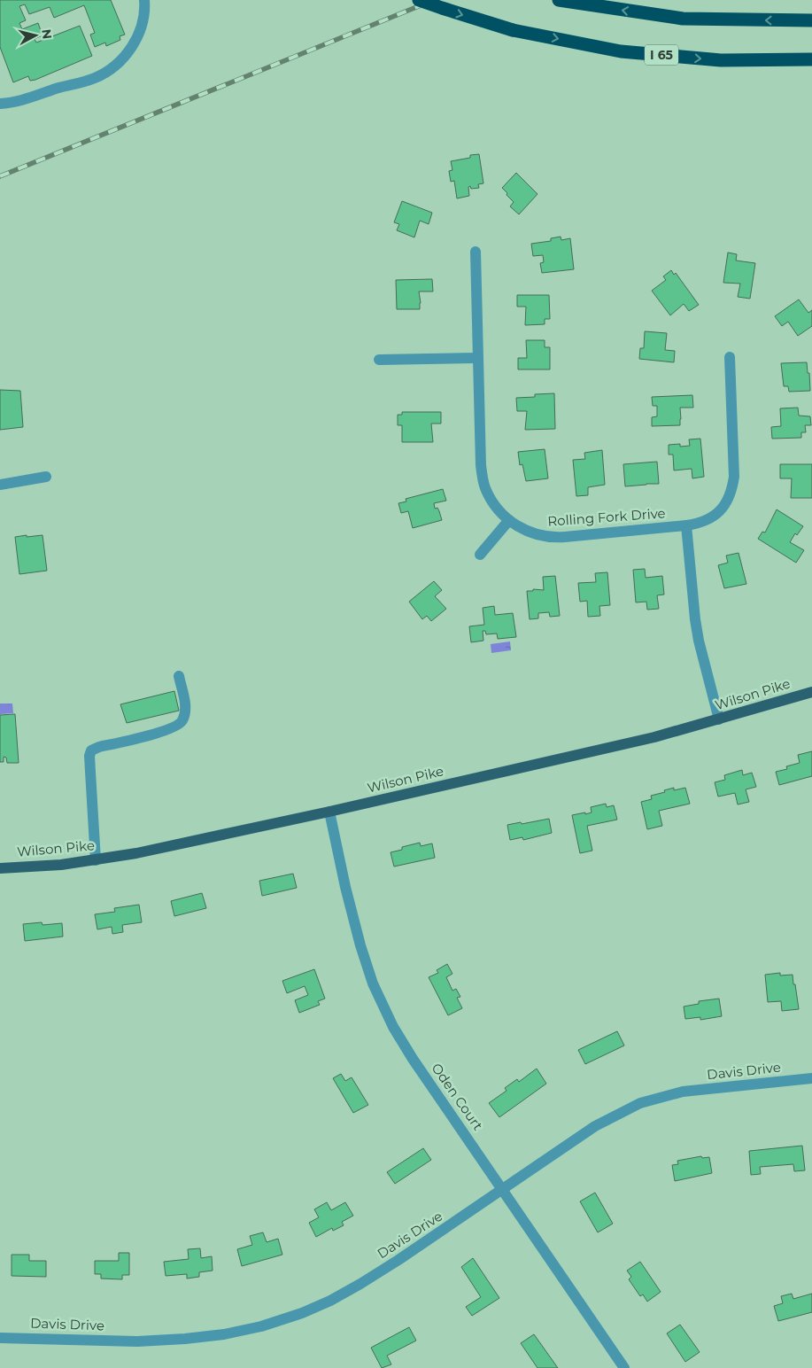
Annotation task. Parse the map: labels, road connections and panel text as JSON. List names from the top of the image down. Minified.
{"streets":{"highway":["I 65"],"main road":["Wilson Pike"],"street":["Rolling Fork Drive","Davis Drive","Oden Court"]},"crossings":[["Wilson Pike","Oden Court"],["Davis Drive","Oden Court"]],"north":"right"}
